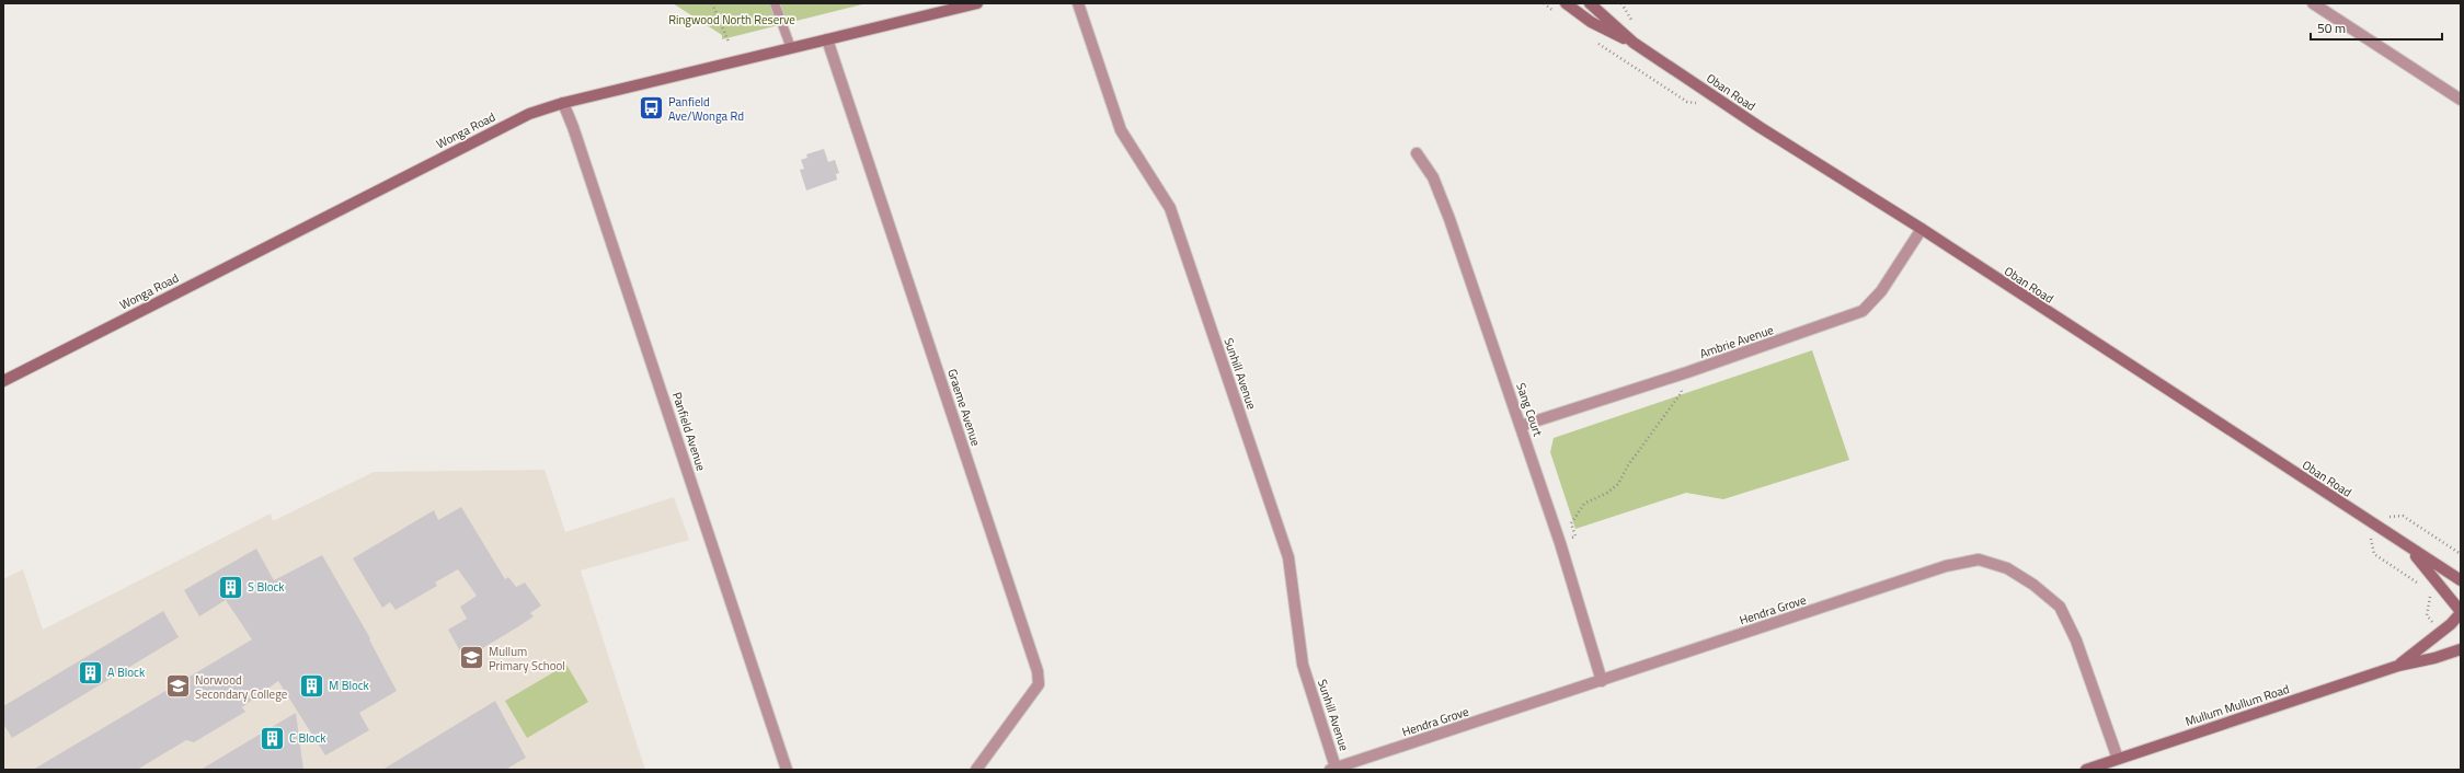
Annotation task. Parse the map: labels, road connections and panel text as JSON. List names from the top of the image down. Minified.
{"streets":{"main road":["Oban Road","Wonga Road","Mullum Mullum Road"],"street":["Ambrie Avenue","Sunhill Avenue","Graeme Avenue","Sang Court","Panfield Avenue","Hendra Grove"]},"crossings":[["Oban Road","Ambrie Avenue"],["Oban Road","Mullum Mullum Road"],["Wonga Road","Graeme Avenue"],["Wonga Road","Panfield Avenue"],["Ambrie Avenue","Sang Court"],["Sunhill Avenue","Hendra Grove"],["Sang Court","Hendra Grove"],["Hendra Grove","Mullum Mullum Road"]],"parks":["Ringwood North Reserve"],"places":{"bus stop":["Panfield Ave/Wonga Rd"],"building":["S Block","A Block","M Block","C Block"],"school or university":["Mullum Primary School","Norwood Secondary College"]},"scale_bar":"50 m"}
